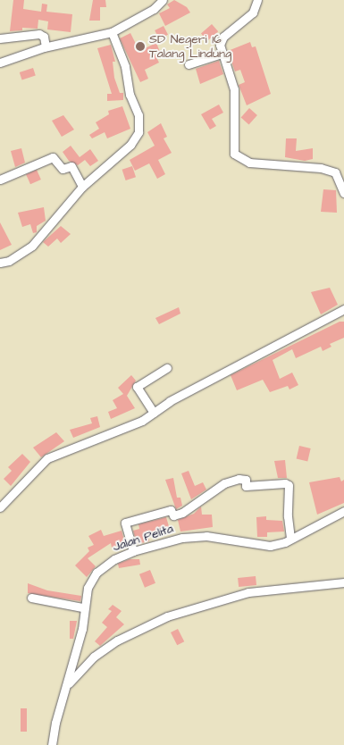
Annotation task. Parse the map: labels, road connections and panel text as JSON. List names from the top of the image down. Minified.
{"streets":{"street":["Jalan Pelita"]},"places":["SD Negeri 16 Talang Lindung"]}
